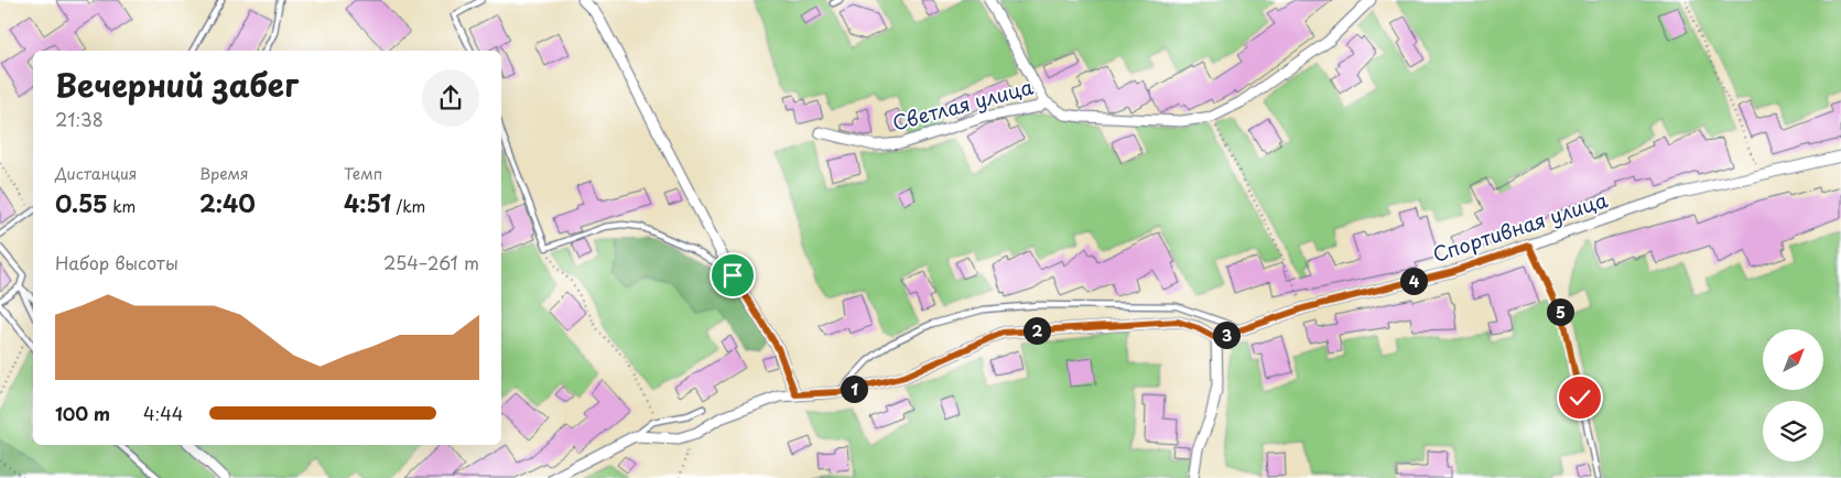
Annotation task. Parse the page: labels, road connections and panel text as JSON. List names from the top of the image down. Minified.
{"streets":{"street":["Светлая улица","Спортивная улица"]},"north":"top right","page":{"heading":["Вечерний забег","21:38"],"stats":[["Дистанция","0.55 km"],["Время","2:40"],["Темп","4:51 /km"]],"chart":["Набор высоты","254–261 m"],"pins":["4","5","2","3","1"],"list":[{"name":"100 m","note":"4:44"}]}}
